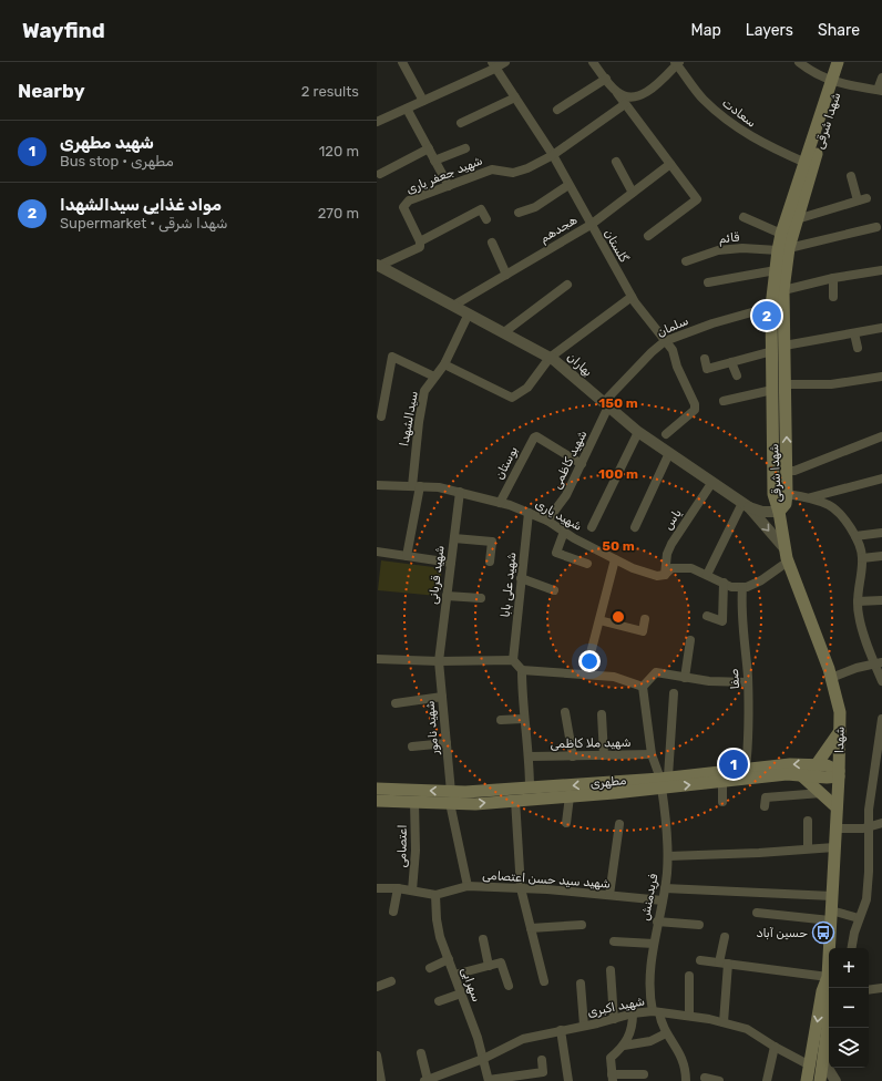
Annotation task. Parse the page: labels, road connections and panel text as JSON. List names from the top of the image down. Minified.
{"streets":{"main road":["شهدا شرقی","شهدا","مطهری"],"street":["سعادت","شهید جعفر یاری","هجدهم","قائم","گلستان","سلمان","بهاران","سیدالشهدا","شهید کاظمی","بوستان","شهید یاری","یاس","شهید قربانی","شهید علی بابا","صفا","شهید نامور","شهید ملا کاظمی","اعتصامی","شهید سید حسن اعتصامی","فریدمنش","سهرابی","شهید اکبری"]},"crossings":[["سعادت","شهدا شرقی"],["شهدا شرقی","قائم"],["شهدا شرقی","سلمان"],["شهدا شرقی","شهدا"],["شهید جعفر یاری","گلستان"],["هجدهم","گلستان"],["هجدهم","بهاران"],["گلستان","سلمان"],["سلمان","بهاران"],["سلمان","شهید کاظمی"],["بهاران","سیدالشهدا"],["بهاران","شهید کاظمی"],["بهاران","یاس"],["سیدالشهدا","شهید یاری"],["شهید کاظمی","بوستان"],["شهید کاظمی","شهید یاری"],["بوستان","شهید یاری"],["شهید یاری","یاس"],["شهید یاری","شهید قربانی"],["شهید یاری","شهید علی بابا"],["شهید یاری","صفا"],["شهید قربانی","شهید نامور"],["صفا","مطهری"],["شهید نامور","مطهری"],["شهید نامور","شهید سید حسن اعتصامی"],["شهدا","مطهری"],["شهدا","شهید اکبری"],["مطهری","اعتصامی"],["مطهری","فریدمنش"],["اعتصامی","شهید سید حسن اعتصامی"],["شهید سید حسن اعتصامی","فریدمنش"],["شهید سید حسن اعتصامی","سهرابی"],["فریدمنش","شهید اکبری"],["سهرابی","شهید اکبری"]],"places":{"bus stop":["حسین آباد"]},"page":{"header":"Wayfind","nav":["Map","Layers","Share"],"heading":["Nearby","2 results"],"list":[{"mark":"1","name":"شهید مطهری","note":"Bus stop · مطهری","value":"120 m"},{"mark":"2","name":"مواد غذایی سیدالشهدا","note":"Supermarket · شهدا شرقی","value":"270 m"}],"pins":["2","1"],"map_buttons":["+","−"]},"rings":["150 m","100 m","50 m"]}
